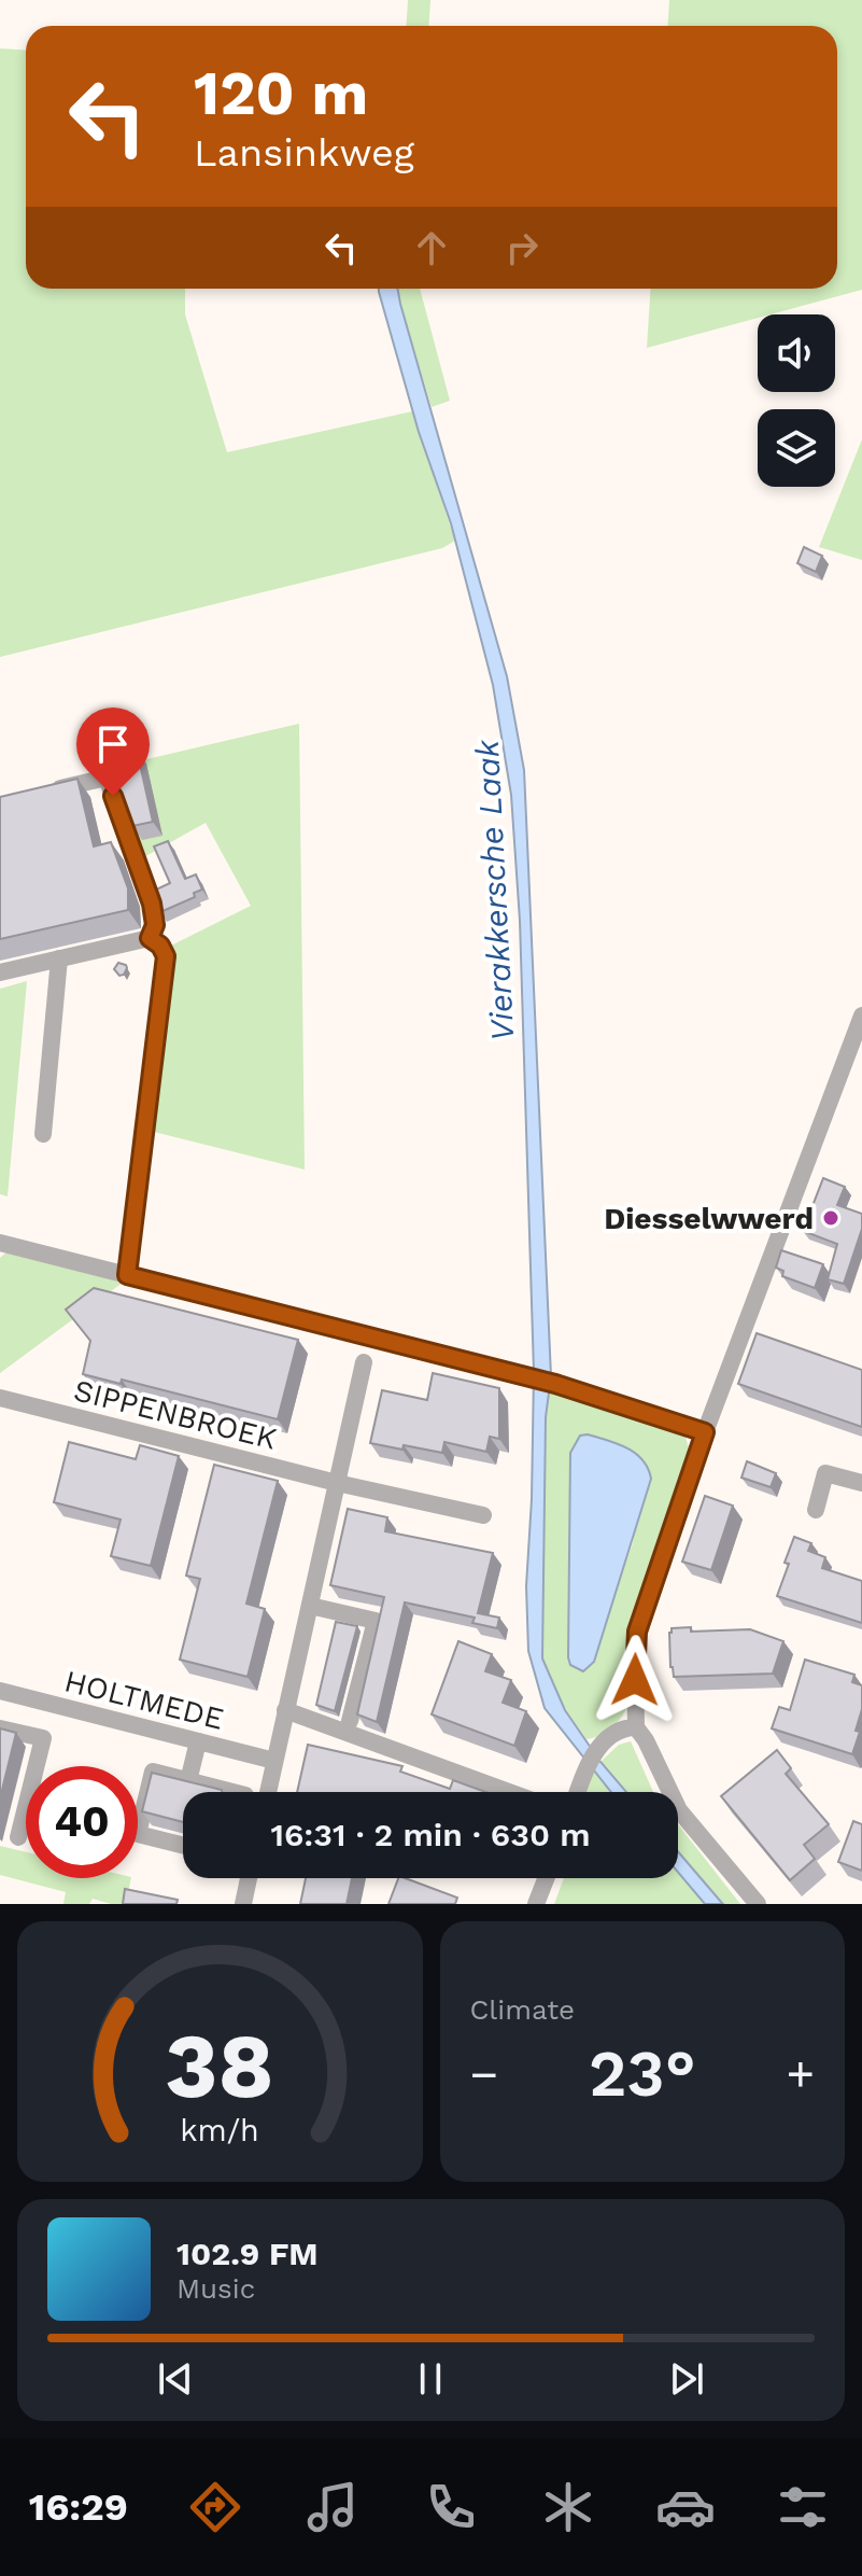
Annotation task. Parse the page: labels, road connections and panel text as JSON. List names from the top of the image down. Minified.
{"streets":{"street":["SIPPENBROEK","HOLTMEDE"]},"water":["Vierakkersche Laak"],"places":["Diesselwwerd"],"page":{"turn":["120 m","Lansinkweg"],"limit":"40","trip":"16:31 · 2 min · 630 m","tile":"Climate","heat":["−","23°","+"],"song":["102.9 FM","Music"],"tabs":"16:29","gauge":["38","km/h"]}}
